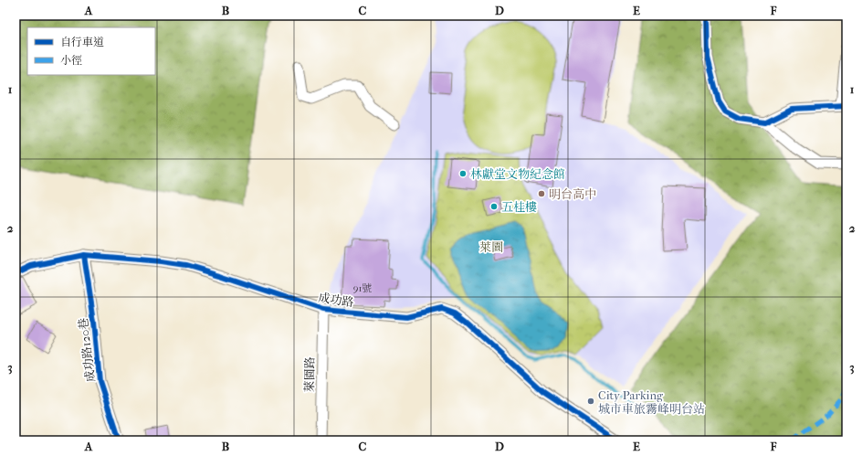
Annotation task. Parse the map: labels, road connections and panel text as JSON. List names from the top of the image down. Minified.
{"streets":{"street":["成功路","成功路120巷","萊園路"]},"crossings":[["成功路","成功路120巷"],["成功路","萊園路"]],"parks":["萊園"],"places":["林獻堂文物紀念館","明台高中","五桂樓","City Parking 城市車旅霧峰明台站"],"house_numbers":["91號"],"legend":["自行車道","小徑"],"grid":{"columns":["A","B","C","D","E","F"],"rows":["1","2","3"]}}
